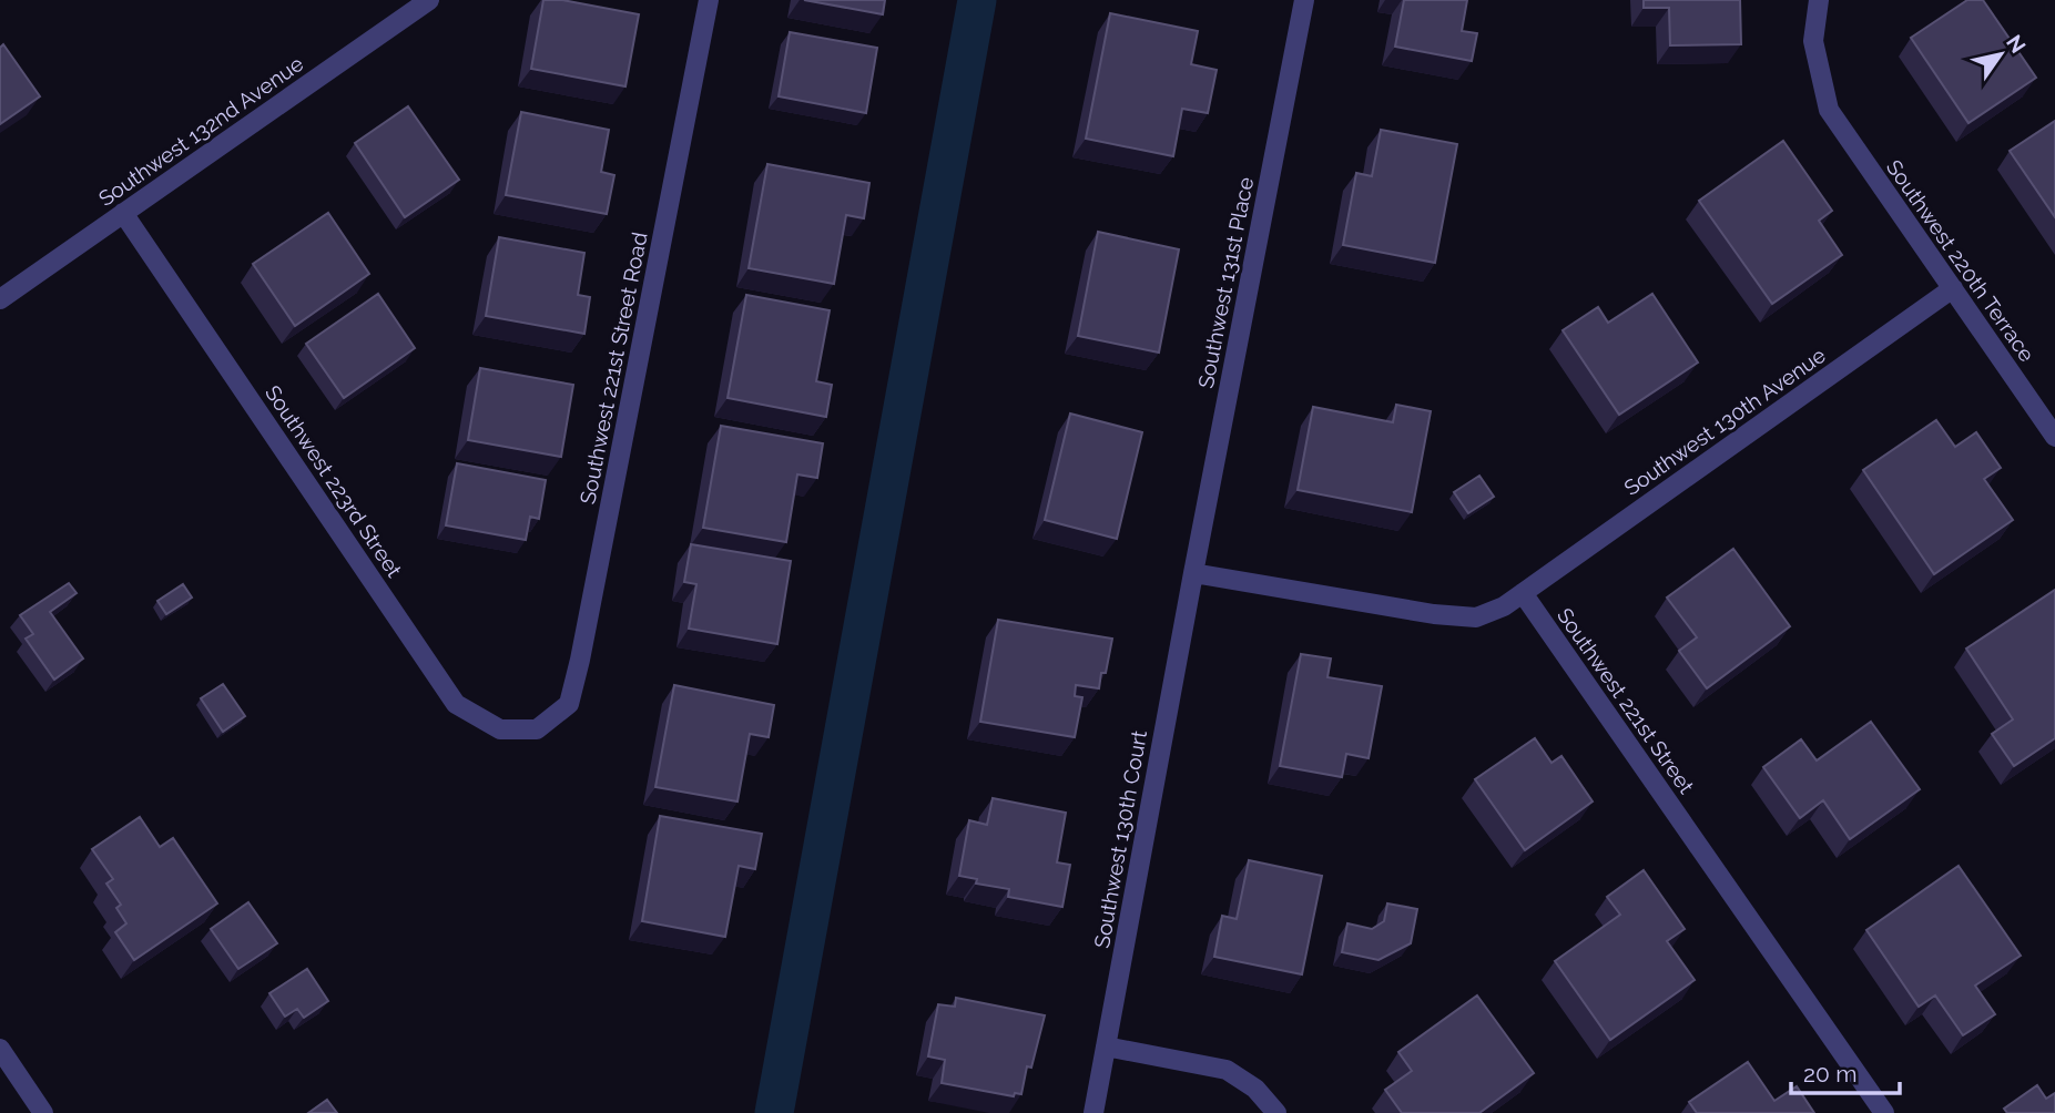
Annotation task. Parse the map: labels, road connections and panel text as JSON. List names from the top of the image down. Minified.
{"streets":{"street":["Southwest 132nd Avenue","Southwest 220th Terrace","Southwest 131st Place","Southwest 221st Street Road","Southwest 130th Avenue","Southwest 223rd Street","Southwest 221st Street","Southwest 130th Court"]},"crossings":[["Southwest 132nd Avenue","Southwest 223rd Street"],["Southwest 220th Terrace","Southwest 130th Avenue"],["Southwest 131st Place","Southwest 130th Court"],["Southwest 221st Street Road","Southwest 223rd Street"],["Southwest 130th Avenue","Southwest 221st Street"]],"scale_bar":"20 m","north":"top right"}
